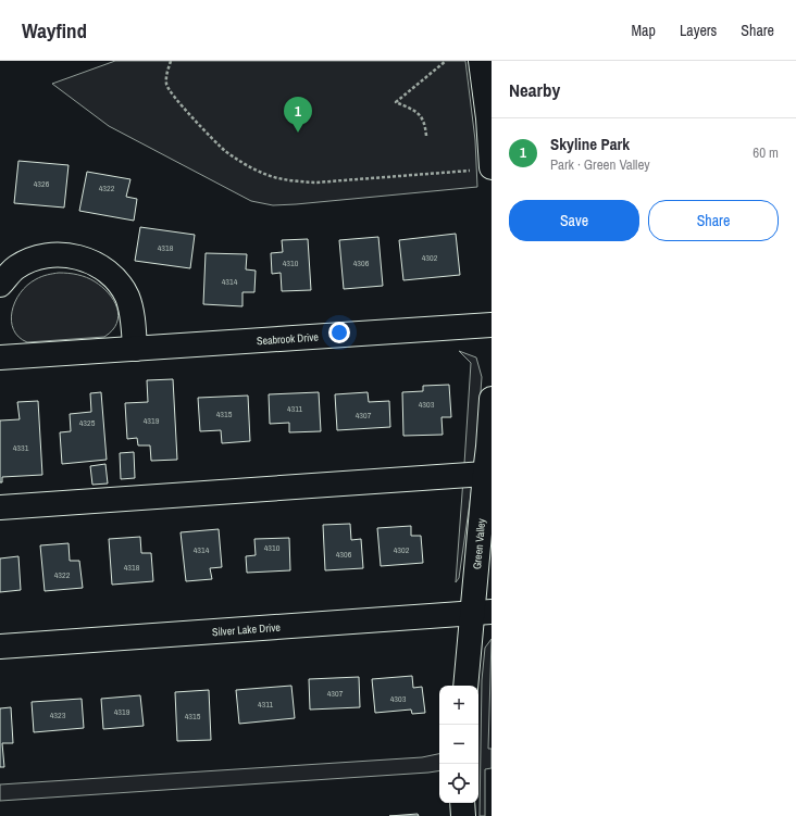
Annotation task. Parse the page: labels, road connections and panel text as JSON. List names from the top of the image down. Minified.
{"streets":{"street":["Seabrook Drive","Green Valley","Silver Lake Drive"]},"crossings":[["Green Valley","Silver Lake Drive"]],"house_numbers":["4326","4322","4318","4302","4310","4306","4314","4303","4311","4315","4307","4319","4325","4331","4310","4314","4302","4306","4318","4322","4307","4303","4311","4319","4323","4315"],"page":{"header":"Wayfind","nav":["Map","Layers","Share"],"heading":"Nearby","pins":"1","list":[{"mark":"1","name":"Skyline Park","note":"Park · Green Valley","value":"60 m"}],"buttons":["Save","Share"],"map_buttons":["+","−"]}}
